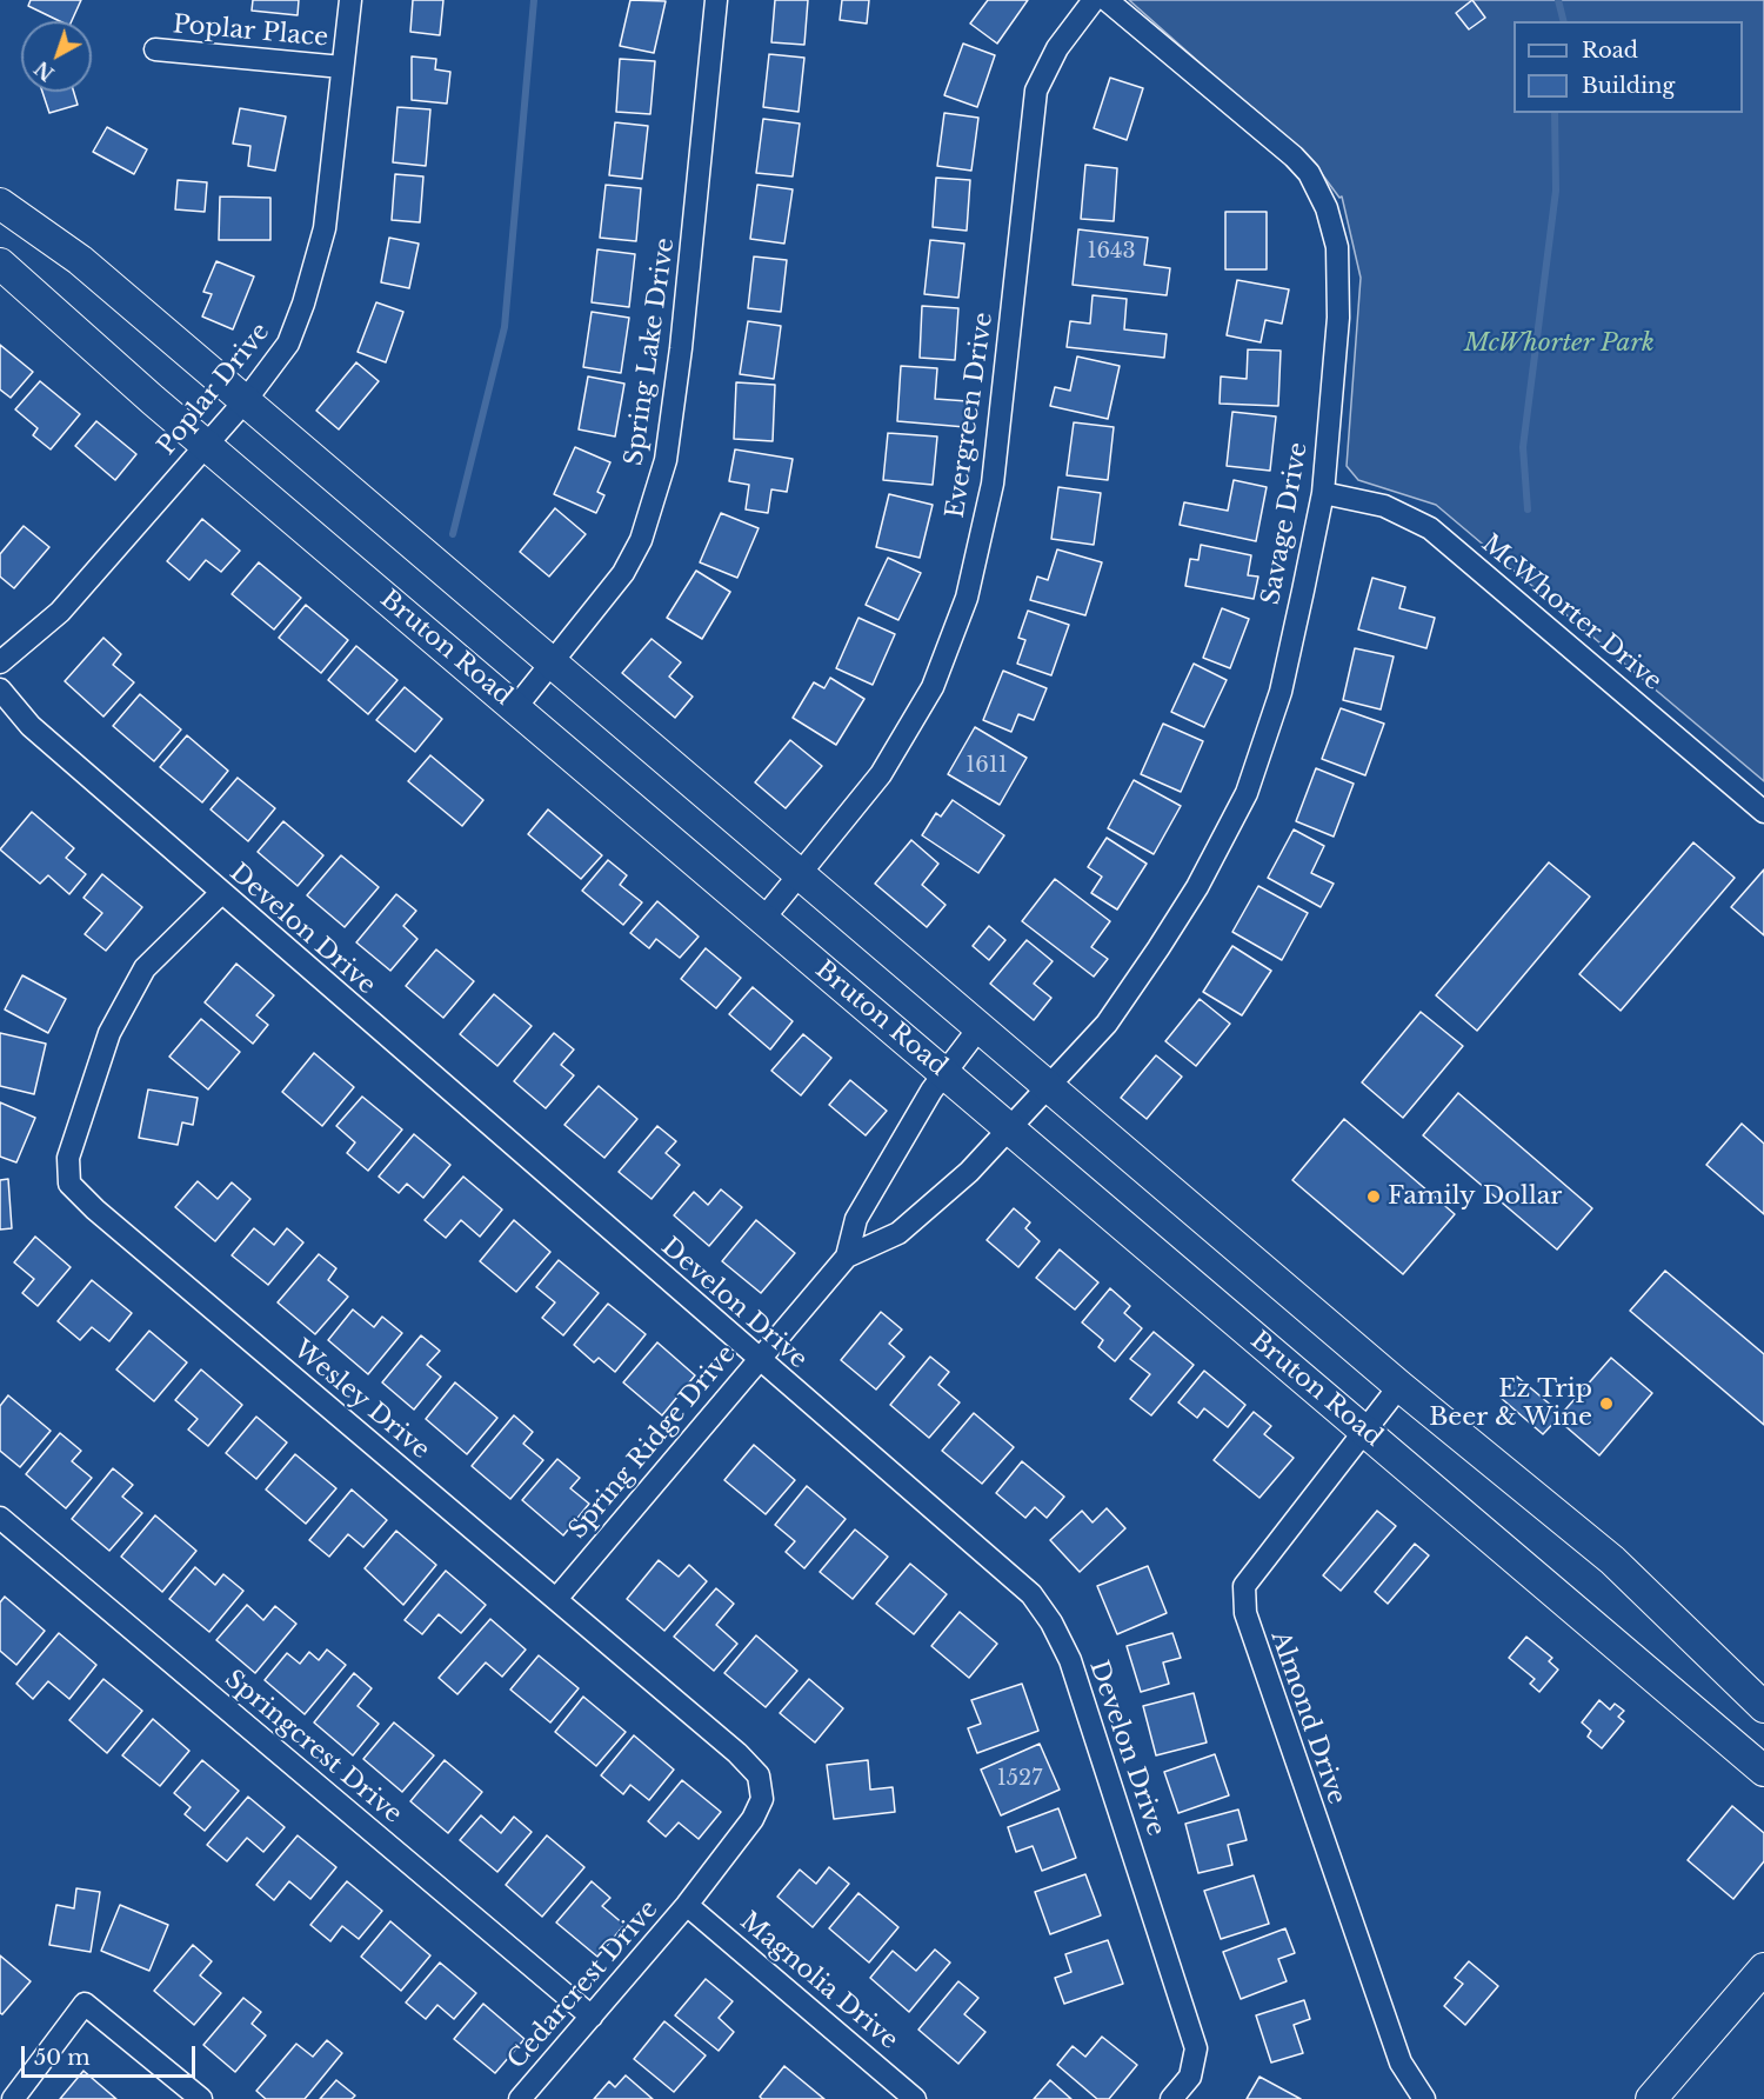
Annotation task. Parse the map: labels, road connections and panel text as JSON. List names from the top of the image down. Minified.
{"streets":{"main road":["Bruton Road"],"street":["Poplar Place","Spring Lake Drive","Poplar Drive","Evergreen Drive","Savage Drive","McWhorter Drive","Develon Drive","Wesley Drive","Spring Ridge Drive","Almond Drive","Springcrest Drive","Magnolia Drive","Cedarcrest Drive"]},"crossings":[["Poplar Place","Poplar Drive"],["Spring Lake Drive","Bruton Road"],["Poplar Drive","Bruton Road"],["Evergreen Drive","Bruton Road"],["Savage Drive","McWhorter Drive"],["Savage Drive","Spring Ridge Drive"],["Bruton Road","Spring Ridge Drive"],["Bruton Road","Almond Drive"],["Develon Drive","Wesley Drive"],["Develon Drive","Spring Ridge Drive"],["Wesley Drive","Spring Ridge Drive"],["Wesley Drive","Magnolia Drive"],["Wesley Drive","Cedarcrest Drive"],["Springcrest Drive","Cedarcrest Drive"],["Magnolia Drive","Cedarcrest Drive"]],"parks":["McWhorter Park"],"places":["Family Dollar","Ez Trip Beer & Wine"],"house_numbers":["1643","1611","1527"],"legend":["Road","Building"],"scale_bar":"50 m","north":"bottom left"}
